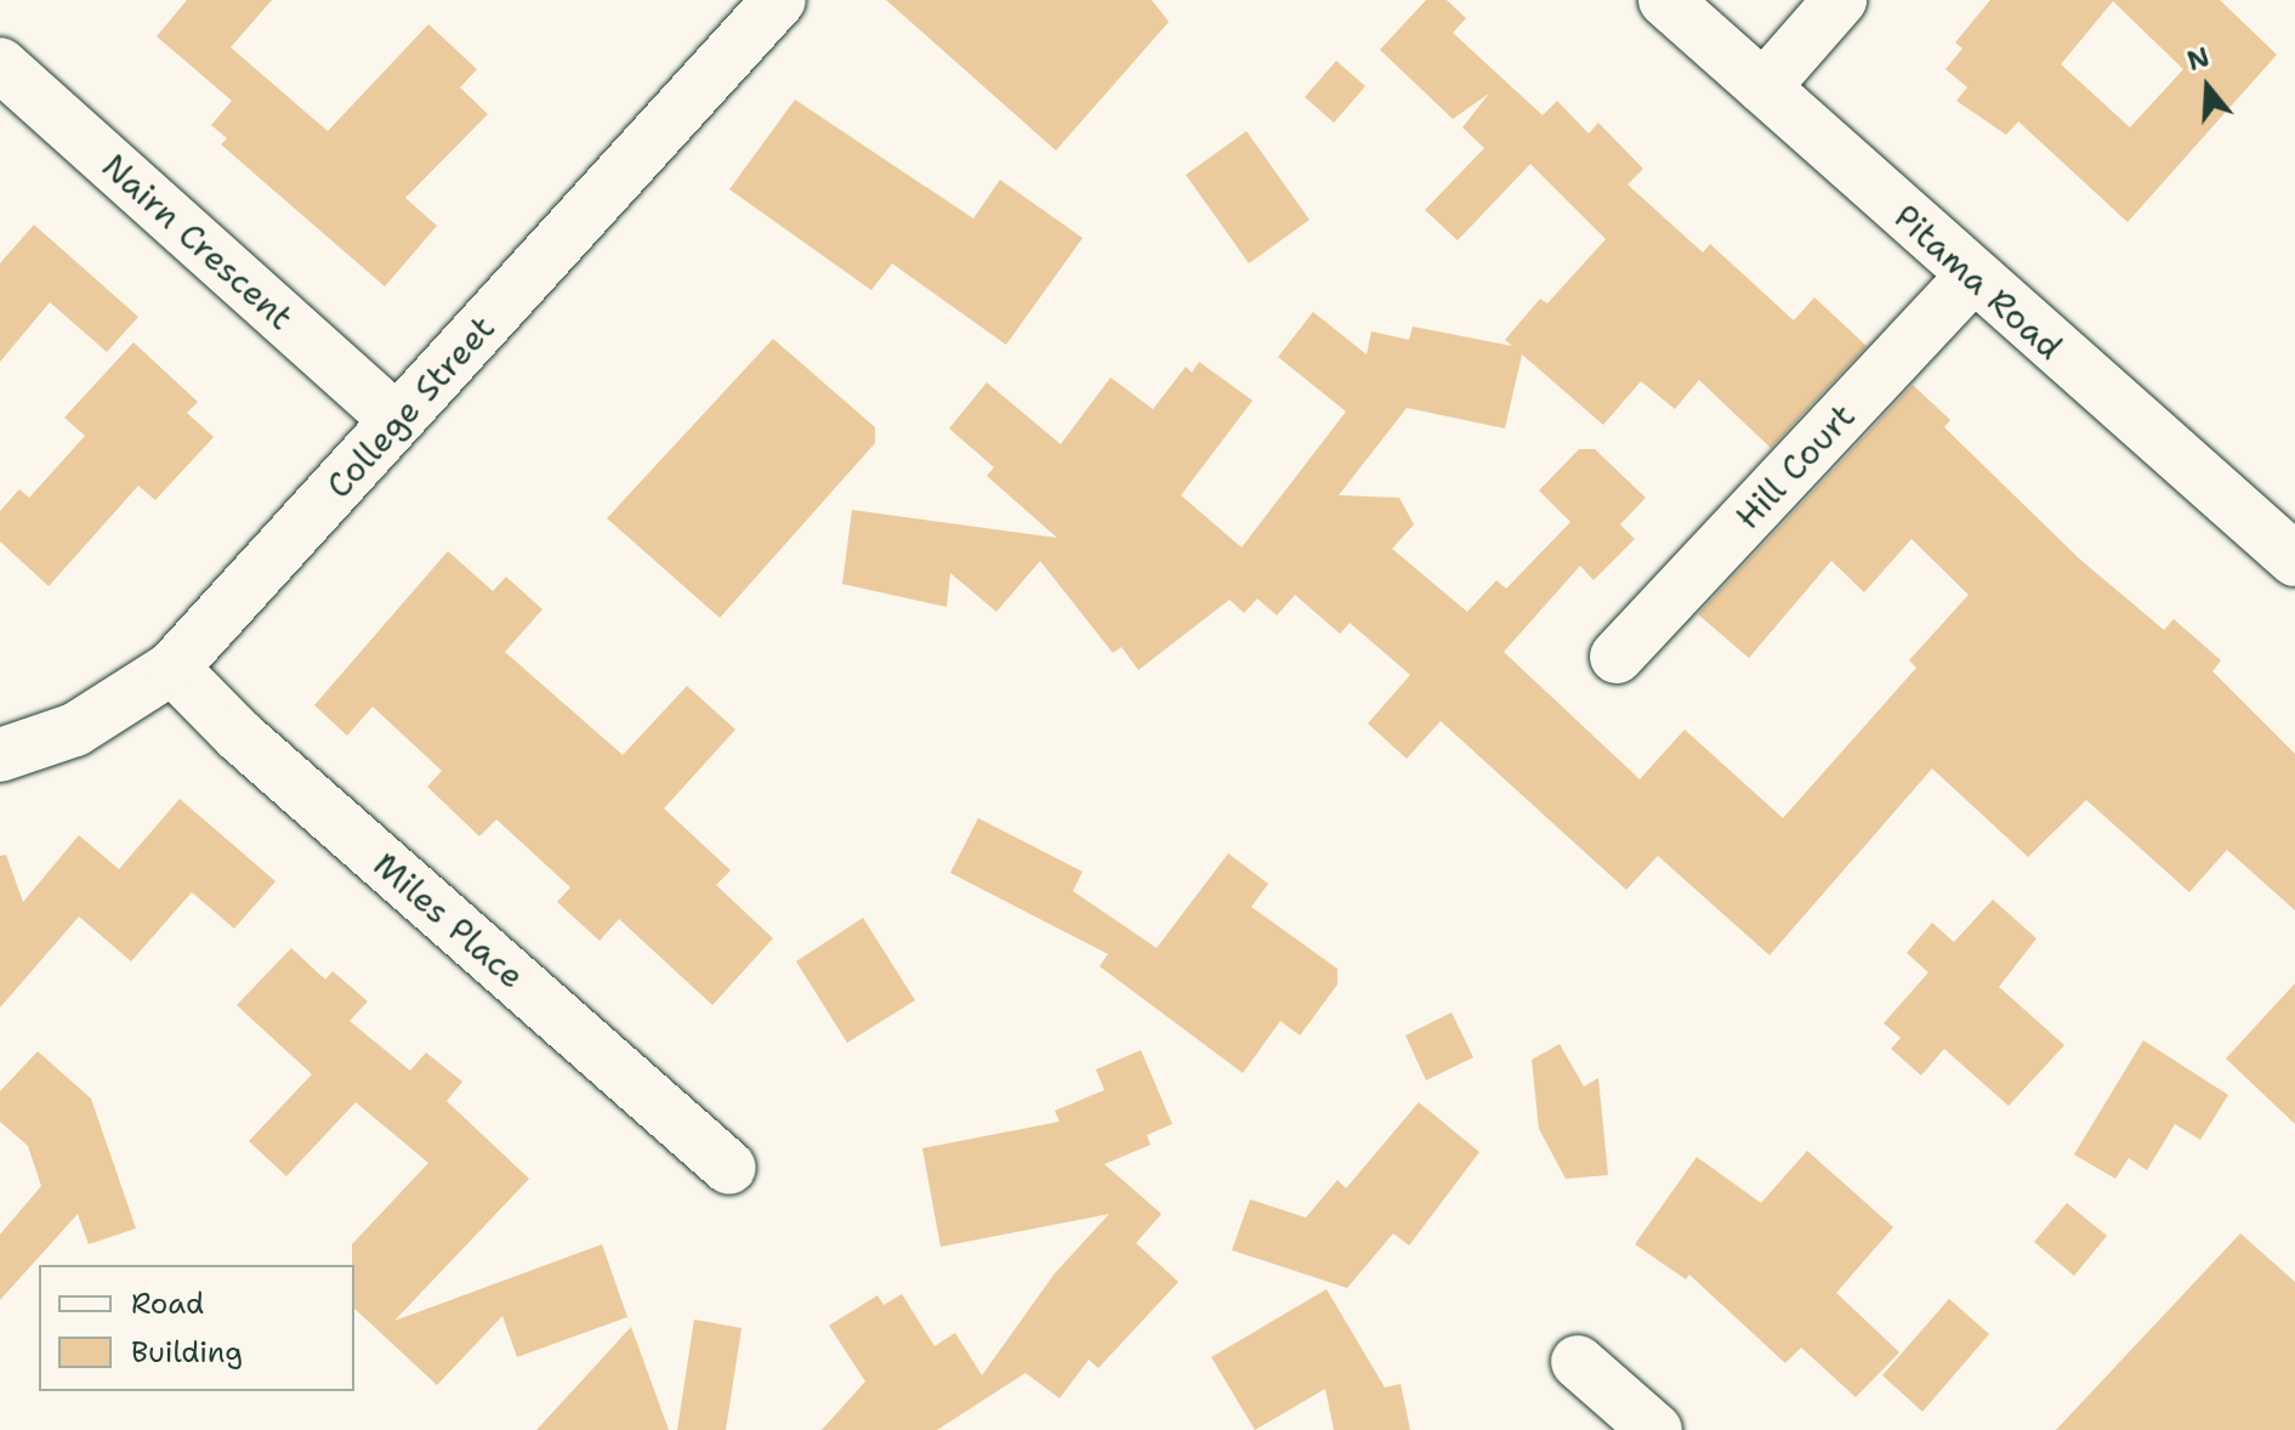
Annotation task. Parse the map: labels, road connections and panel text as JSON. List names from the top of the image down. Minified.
{"streets":{"street":["Nairn Crescent","Pitama Road","College Street","Hill Court","Miles Place"]},"crossings":[["Nairn Crescent","College Street"],["Pitama Road","Hill Court"],["College Street","Miles Place"]],"legend":["Road","Building"],"north":"top"}
